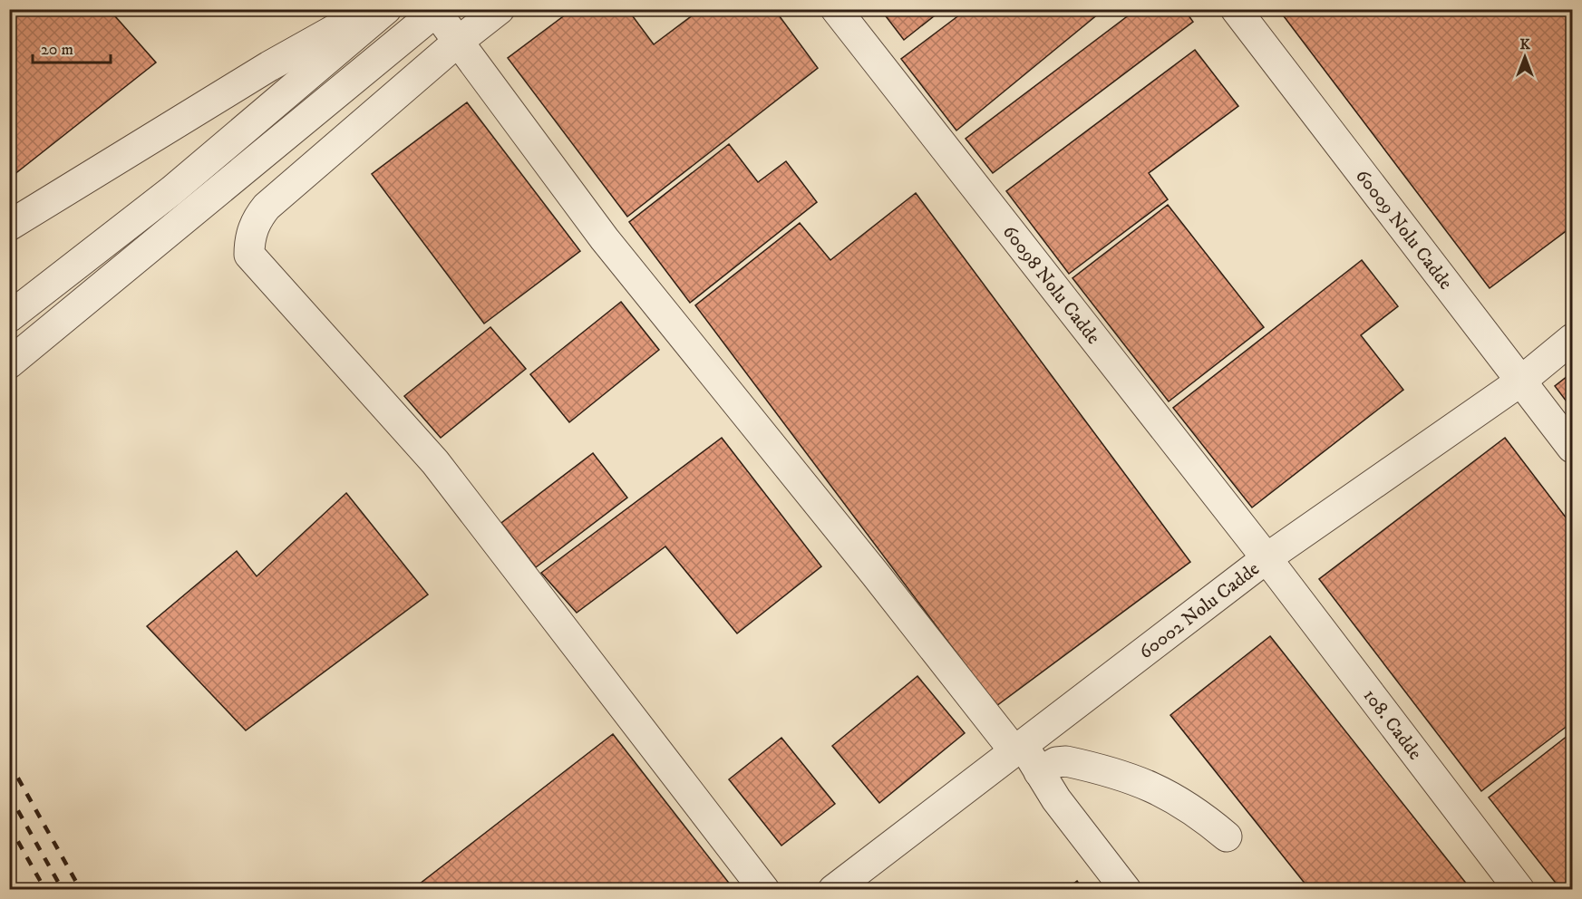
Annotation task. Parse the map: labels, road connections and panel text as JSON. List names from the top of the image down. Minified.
{"streets":{"street":["60009 Nolu Cadde","60098 Nolu Cadde","60002 Nolu Cadde","108. Cadde"]},"crossings":[["60009 Nolu Cadde","60002 Nolu Cadde"],["60098 Nolu Cadde","60002 Nolu Cadde"],["60098 Nolu Cadde","108. Cadde"],["60002 Nolu Cadde","108. Cadde"]],"scale_bar":"20 m","north":"top"}
